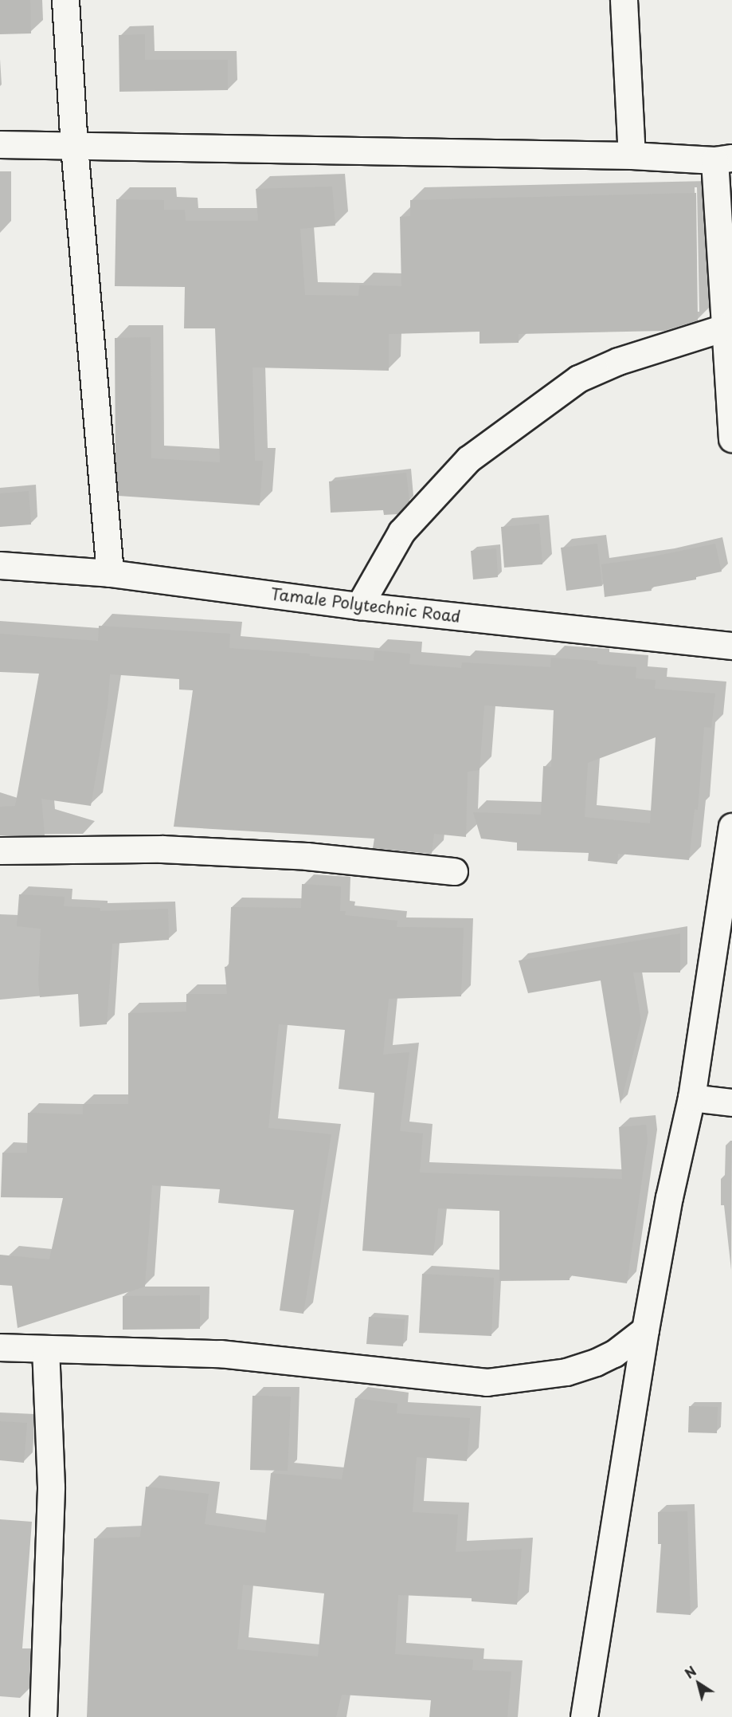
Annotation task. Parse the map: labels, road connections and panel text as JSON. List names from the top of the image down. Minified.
{"streets":{"street":["Tamale Polytechnic Road"]},"north":"top left"}
